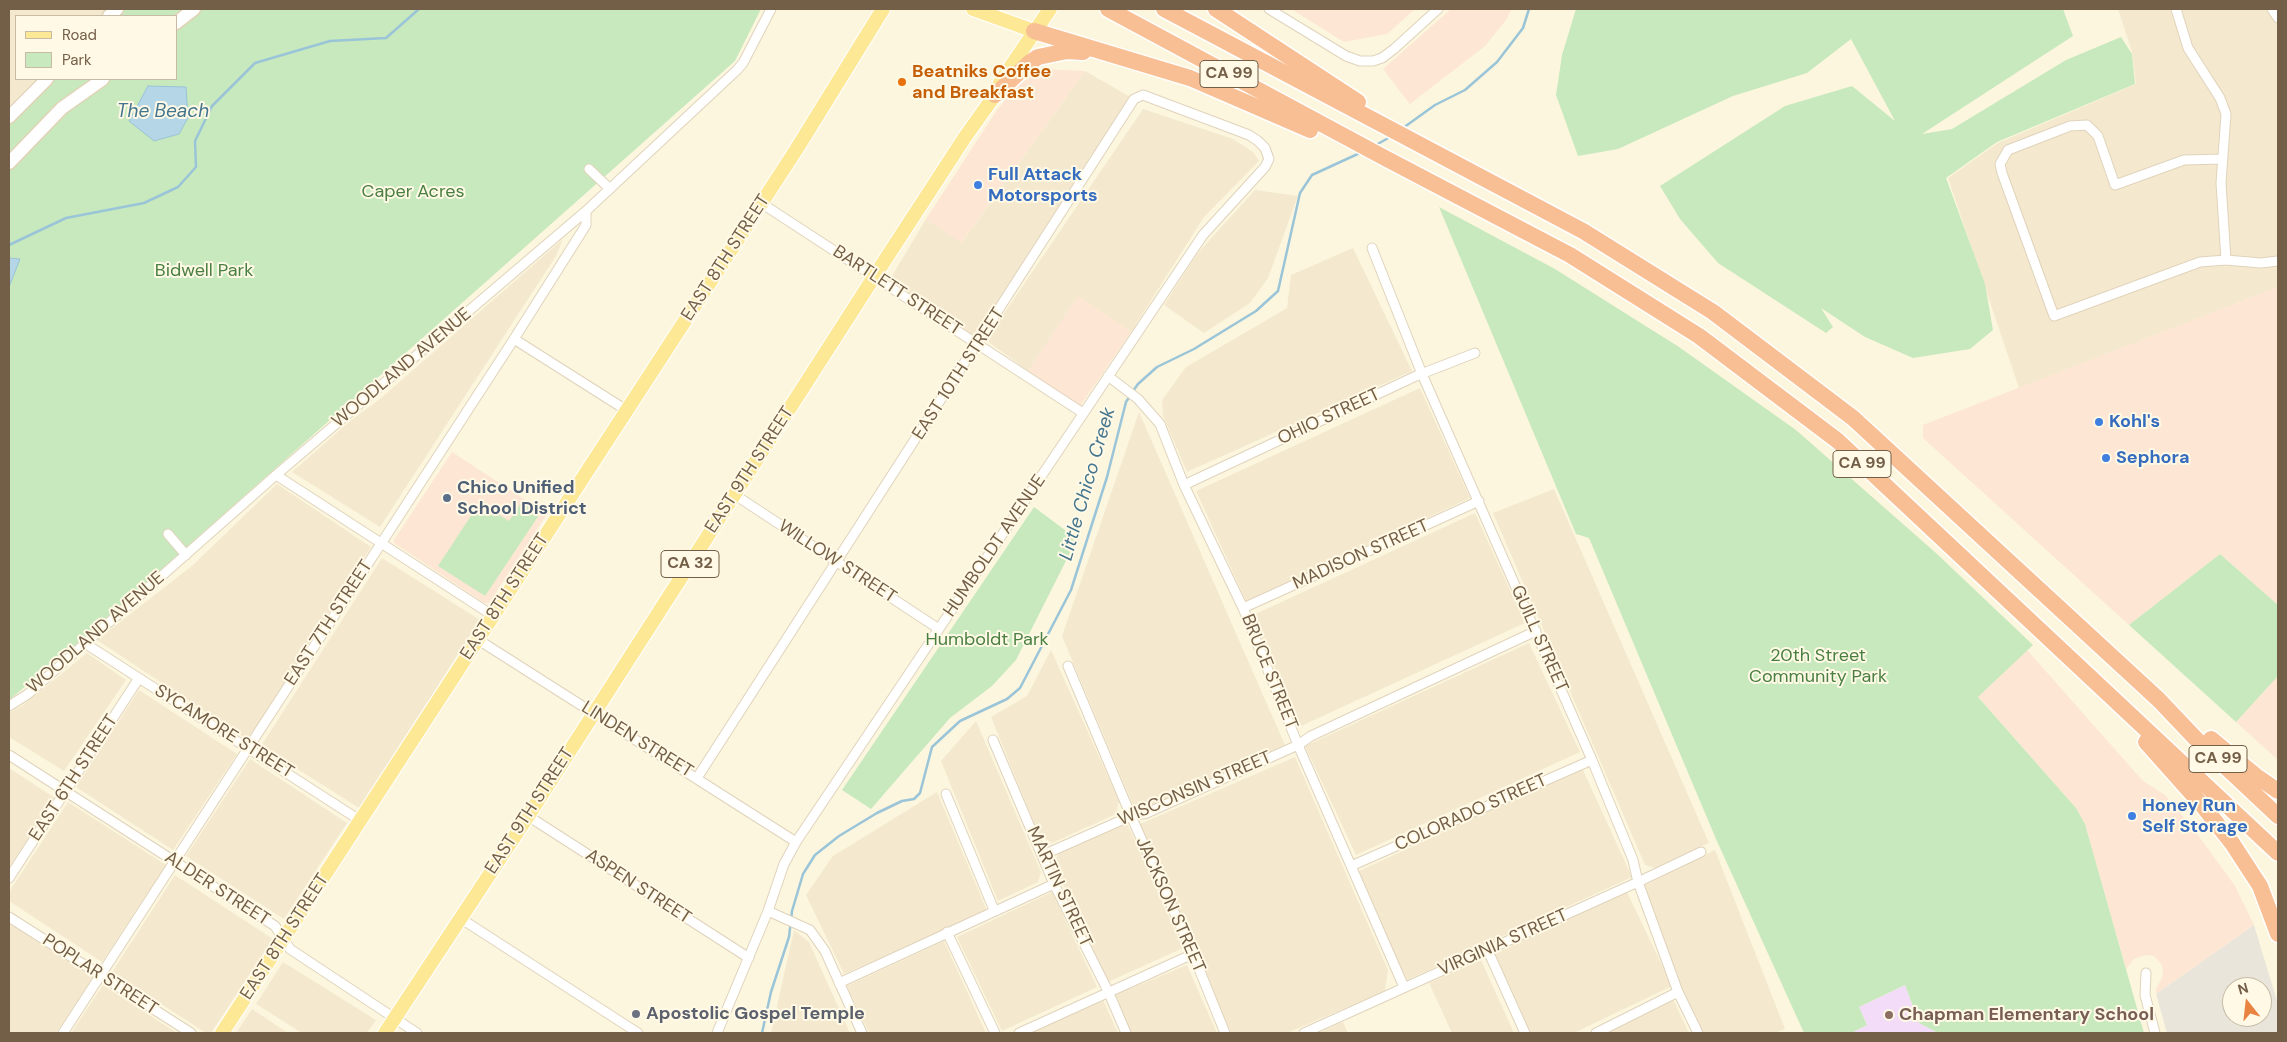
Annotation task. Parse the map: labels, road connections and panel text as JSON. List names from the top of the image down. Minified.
{"streets":{"highway":["CA 99"],"main road":["EAST 8TH STREET","EAST 9TH STREET","CA 32"],"street":["BARTLETT STREET","WOODLAND AVENUE","EAST 10TH STREET","OHIO STREET","HUMBOLDT AVENUE","MADISON STREET","WILLOW STREET","EAST 7TH STREET","GUILL STREET","BRUCE STREET","SYCAMORE STREET","LINDEN STREET","EAST 6TH STREET","WISCONSIN STREET","COLORADO STREET","ASPEN STREET","MARTIN STREET","ALDER STREET","JACKSON STREET","VIRGINIA STREET","POPLAR STREET"]},"crossings":[["EAST 8TH STREET","BARTLETT STREET"],["EAST 8TH STREET","SYCAMORE STREET"],["EAST 8TH STREET","LINDEN STREET"],["EAST 8TH STREET","ALDER STREET"],["BARTLETT STREET","EAST 10TH STREET"],["BARTLETT STREET","EAST 9TH STREET"],["BARTLETT STREET","HUMBOLDT AVENUE"],["WOODLAND AVENUE","EAST 7TH STREET"],["WOODLAND AVENUE","SYCAMORE STREET"],["EAST 10TH STREET","HUMBOLDT AVENUE"],["EAST 10TH STREET","WILLOW STREET"],["EAST 10TH STREET","LINDEN STREET"],["OHIO STREET","GUILL STREET"],["OHIO STREET","BRUCE STREET"],["EAST 9TH STREET","WILLOW STREET"],["EAST 9TH STREET","LINDEN STREET"],["EAST 9TH STREET","ASPEN STREET"],["EAST 9TH STREET","ALDER STREET"],["HUMBOLDT AVENUE","WILLOW STREET"],["HUMBOLDT AVENUE","BRUCE STREET"],["HUMBOLDT AVENUE","LINDEN STREET"],["HUMBOLDT AVENUE","ASPEN STREET"],["MADISON STREET","GUILL STREET"],["MADISON STREET","BRUCE STREET"],["EAST 7TH STREET","SYCAMORE STREET"],["EAST 7TH STREET","ALDER STREET"],["EAST 7TH STREET","POPLAR STREET"],["GUILL STREET","WISCONSIN STREET"],["GUILL STREET","COLORADO STREET"],["GUILL STREET","VIRGINIA STREET"],["BRUCE STREET","WISCONSIN STREET"],["BRUCE STREET","COLORADO STREET"],["BRUCE STREET","VIRGINIA STREET"],["SYCAMORE STREET","EAST 6TH STREET"],["EAST 6TH STREET","ALDER STREET"],["WISCONSIN STREET","MARTIN STREET"],["WISCONSIN STREET","JACKSON STREET"]],"water":["The Beach","Little Chico Creek"],"parks":["Caper Acres","Bidwell Park","Humboldt Park","20th Street Community Park"],"places":["Beatniks Coffee and Breakfast","Full Attack Motorsports","Kohl's","Sephora","Chico Unified School District","Honey Run Self Storage","Apostolic Gospel Temple","Chapman Elementary School"],"legend":["Road","Park"],"north":"top"}
